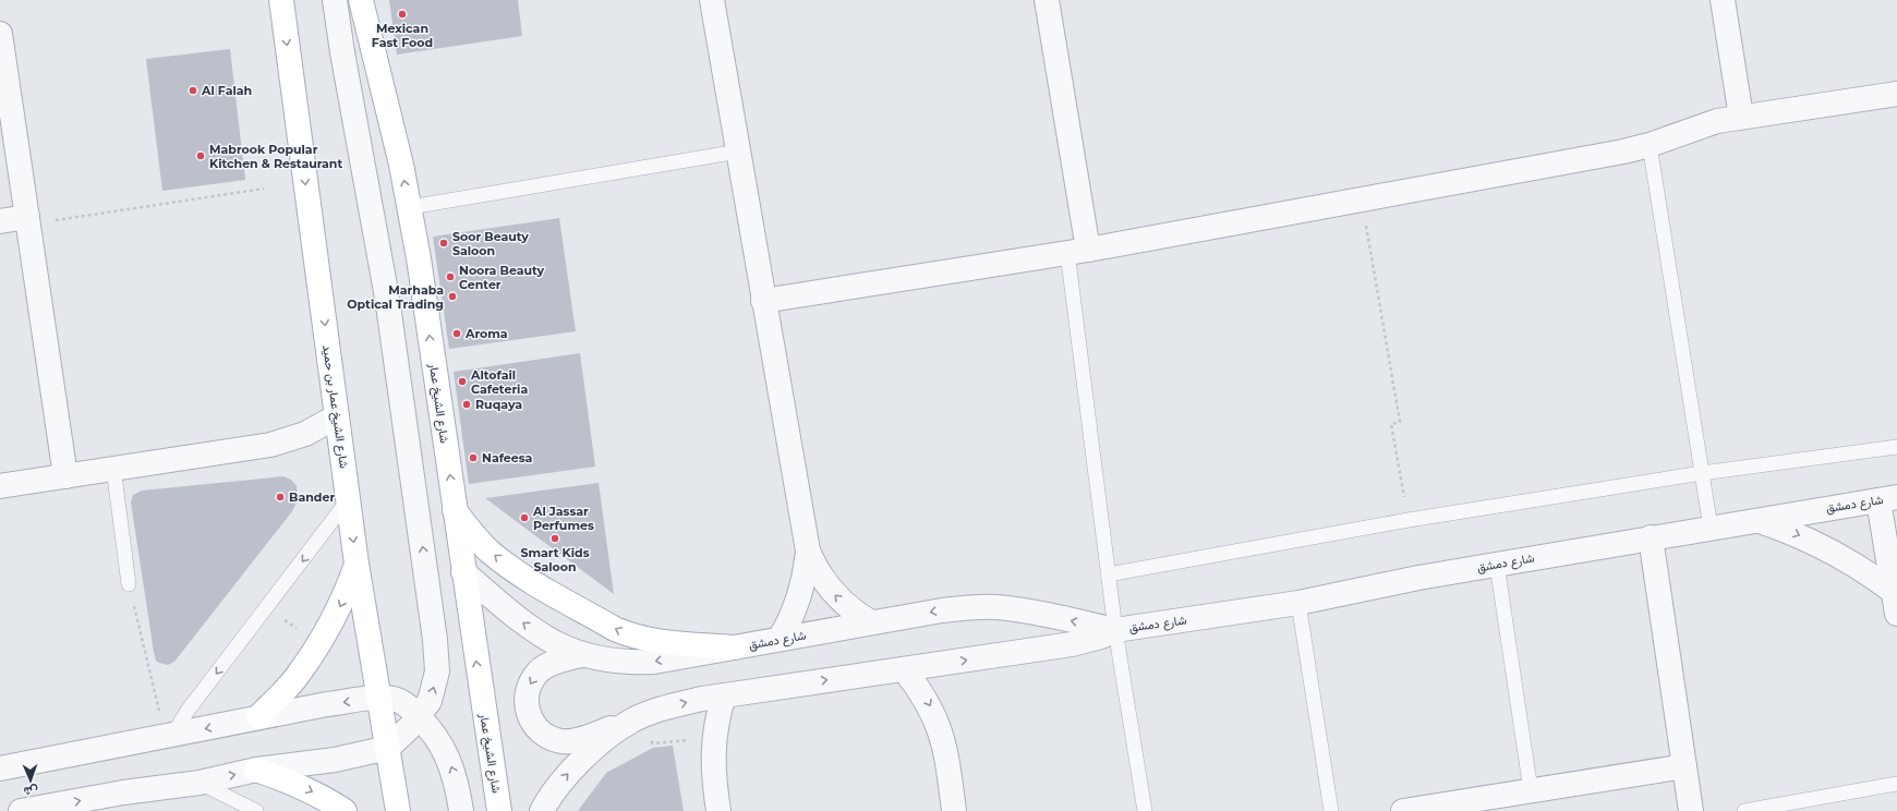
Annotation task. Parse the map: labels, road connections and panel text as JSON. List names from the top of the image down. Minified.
{"streets":{"main road":["شارع الشيخ عمار","شارع الشيخ عمار بن حميد"],"street":["شارع دمشق"]},"crossings":[["شارع الشيخ عمار","شارع دمشق"]],"one_way":["شارع الشيخ عمار","شارع الشيخ عمار بن حميد"],"places":["Mexican Fast Food","Al Falah","Mabrook Popular Kitchen & Restaurant","Soor Beauty Saloon","Noora Beauty Center","Marhaba Optical Trading","Aroma","Altofail Cafeteria","Ruqaya","Nafeesa","Bander","Al Jassar Perfumes","Smart Kids Saloon"],"north":"bottom"}
